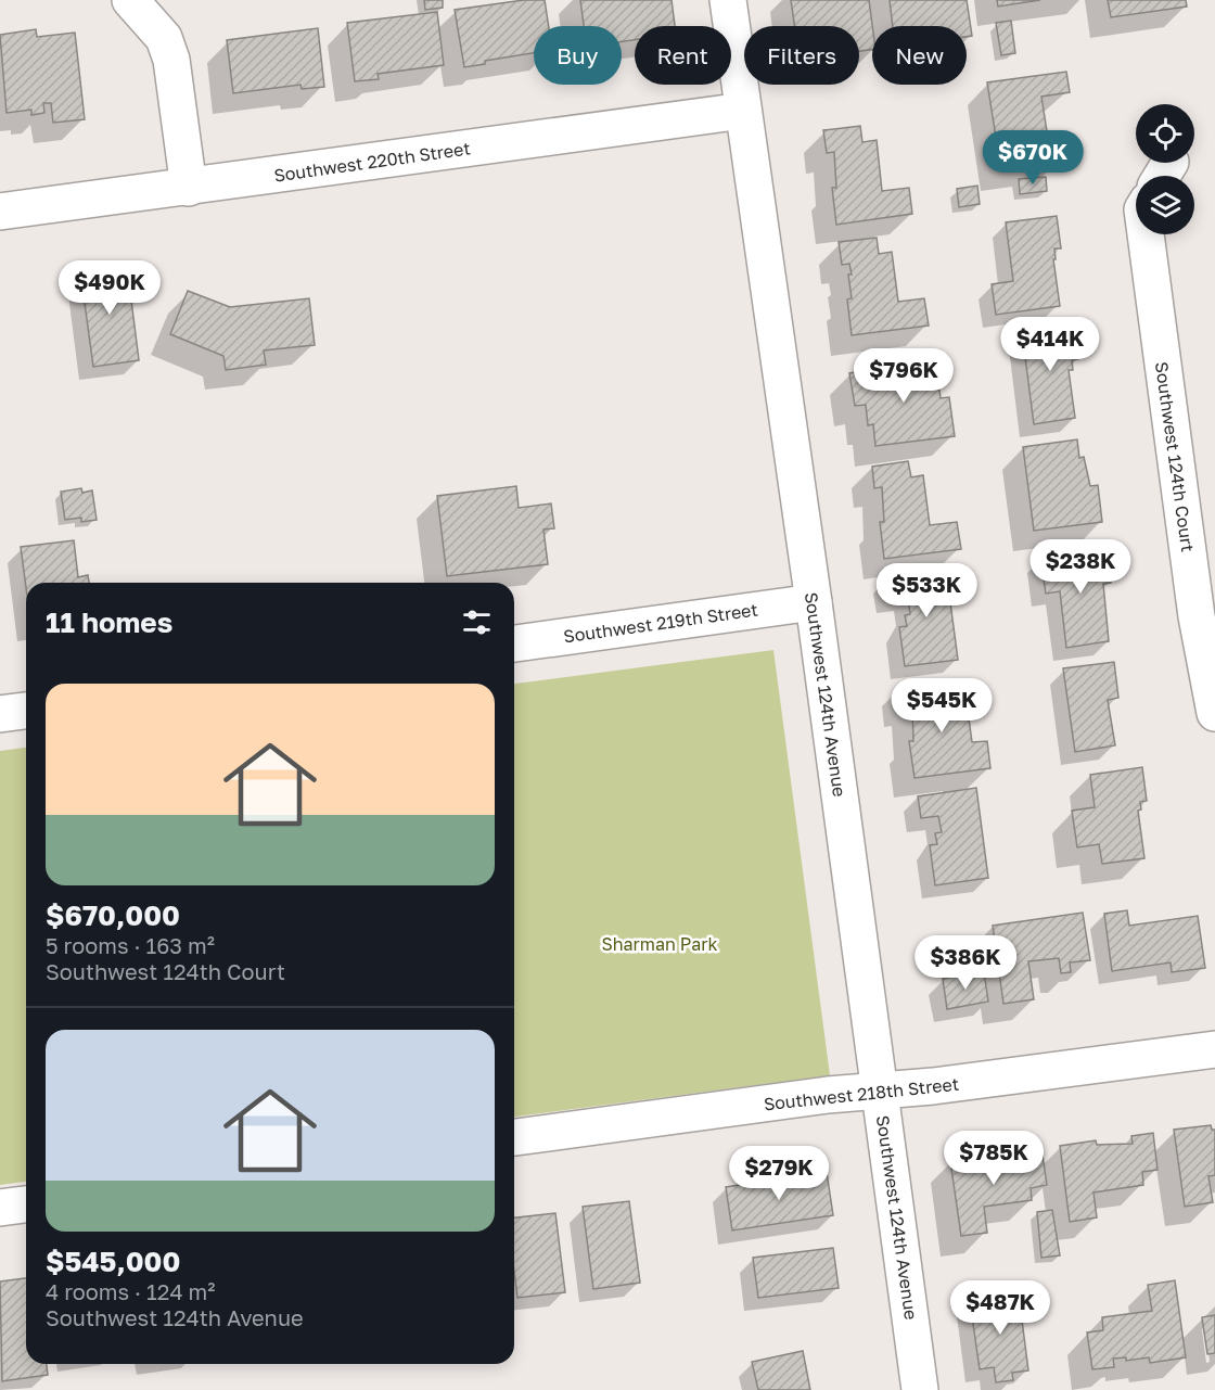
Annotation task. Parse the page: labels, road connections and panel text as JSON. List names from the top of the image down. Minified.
{"streets":{"street":["Southwest 220th Street","Southwest 124th Court","Southwest 219th Street","Southwest 124th Avenue","Southwest 218th Street"]},"crossings":[["Southwest 220th Street","Southwest 124th Avenue"],["Southwest 219th Street","Southwest 124th Avenue"],["Southwest 124th Avenue","Southwest 218th Street"]],"parks":["Sharman Park"],"page":{"chip":["Buy","Rent","Filters","New"],"price":["$670K","$490K","$414K","$796K","$238K","$533K","$545K","$386K","$785K","$279K","$487K"],"heading":"11 homes","list":[{"name":"$670,000","note":"5 rooms · 163 m² · Southwest 124th Court"},{"name":"$545,000","note":"4 rooms · 124 m² · Southwest 124th Avenue"}]}}
